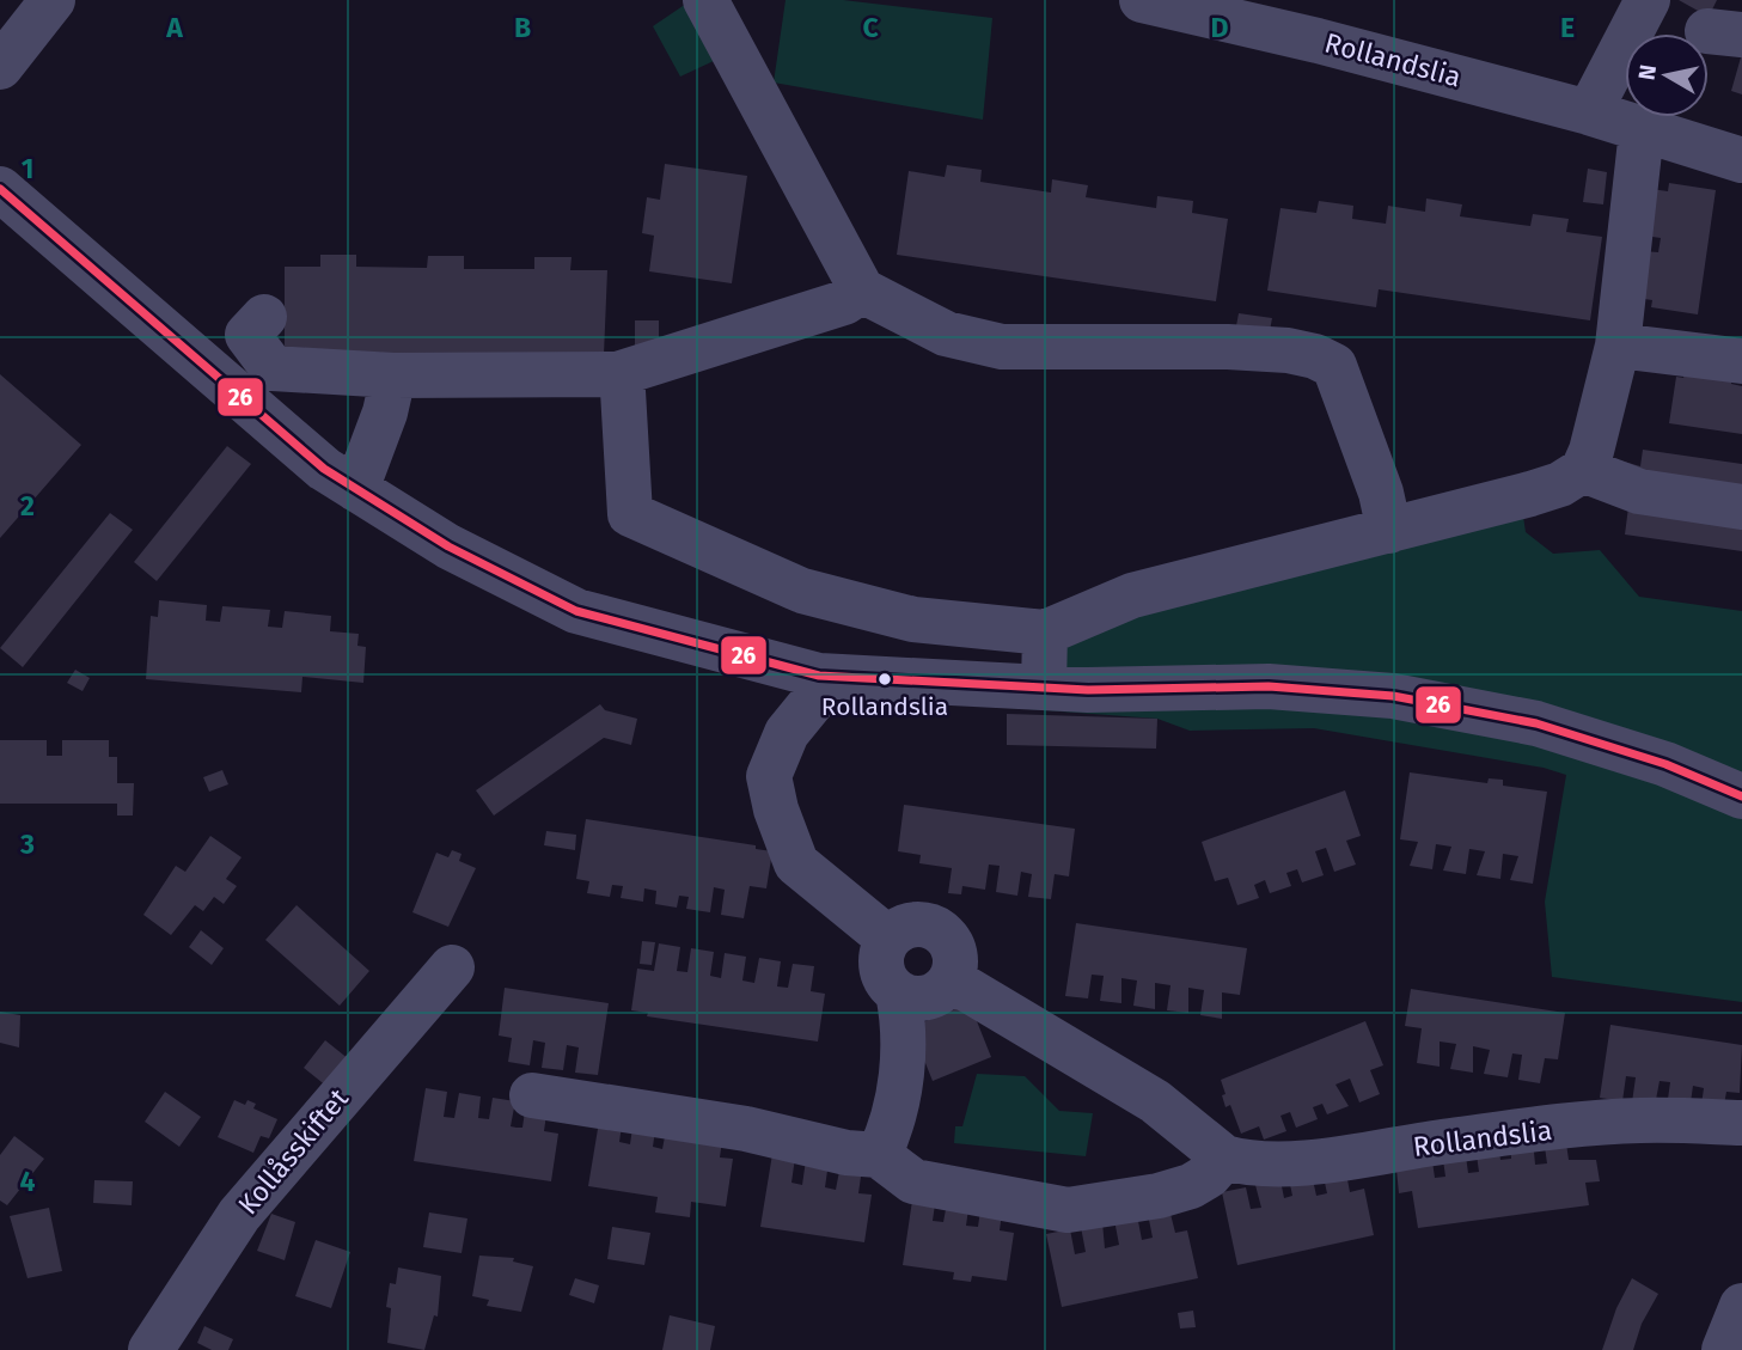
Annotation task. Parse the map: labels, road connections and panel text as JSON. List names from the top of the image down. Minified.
{"streets":{"street":["Rollandslia","Kollåsskiftet"]},"places":["Rollandslia"],"lines":["transit line 26"],"north":"left","grid":{"columns":["A","B","C","D","E"],"rows":["1","2","3","4"]}}
